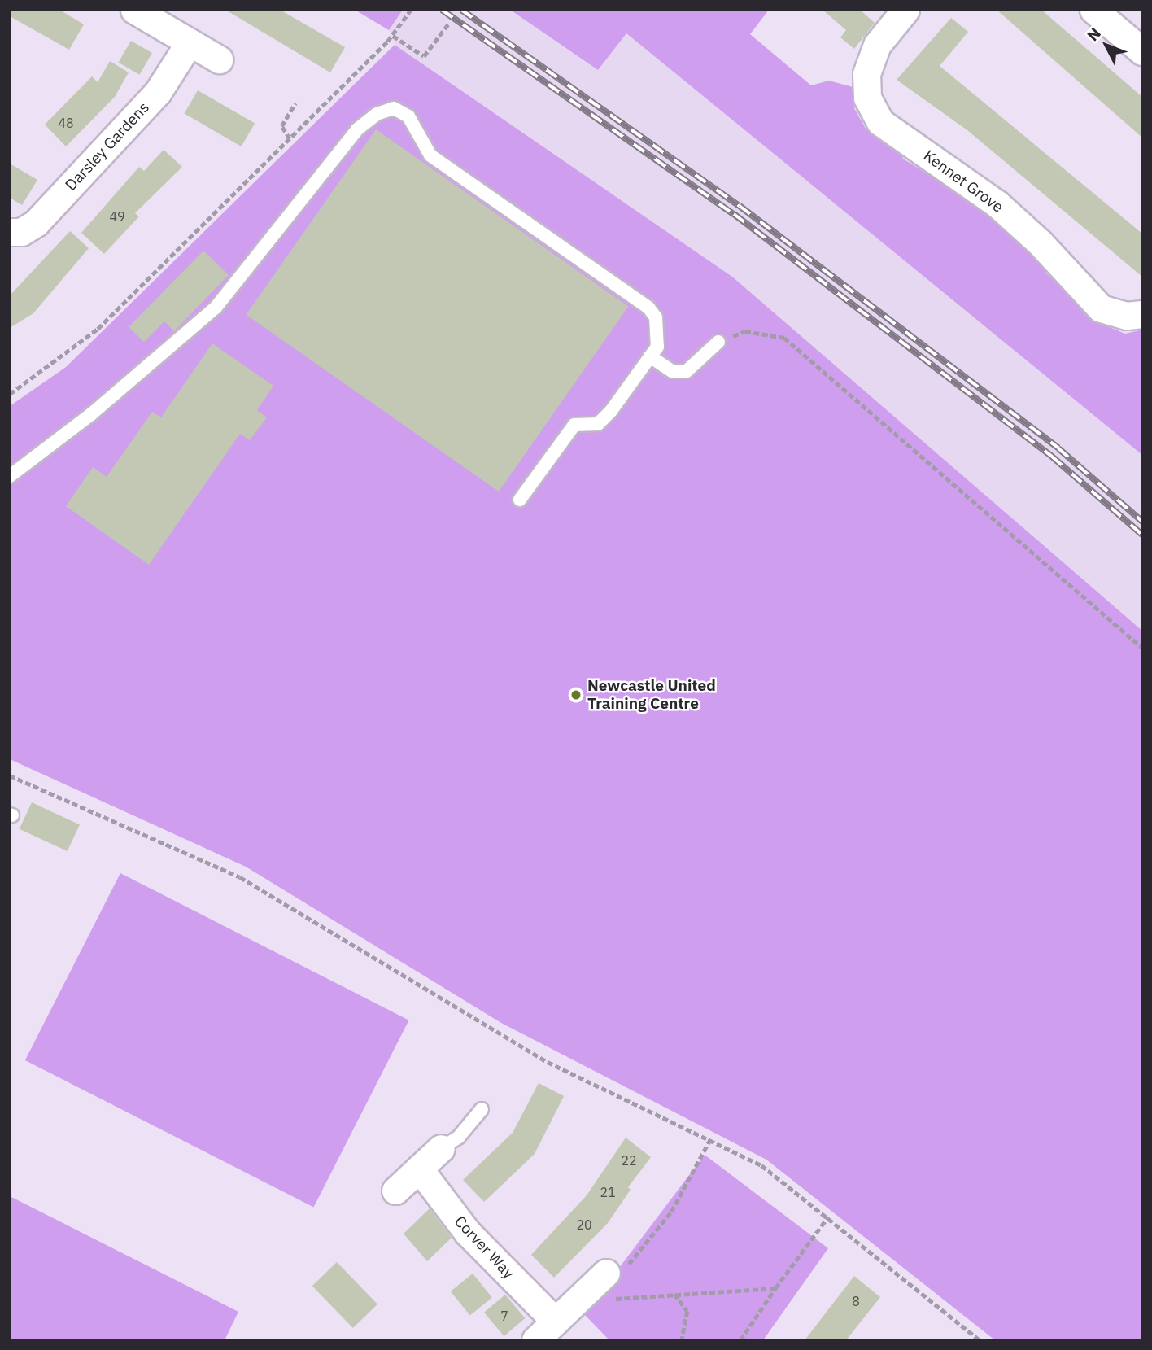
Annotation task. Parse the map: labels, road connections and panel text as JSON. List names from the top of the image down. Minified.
{"streets":{"street":["Darsley Gardens","Kennet Grove","Corver Way"]},"places":["Newcastle United Training Centre"],"house_numbers":["48","49","22","21","20","8","7"],"north":"top left"}
